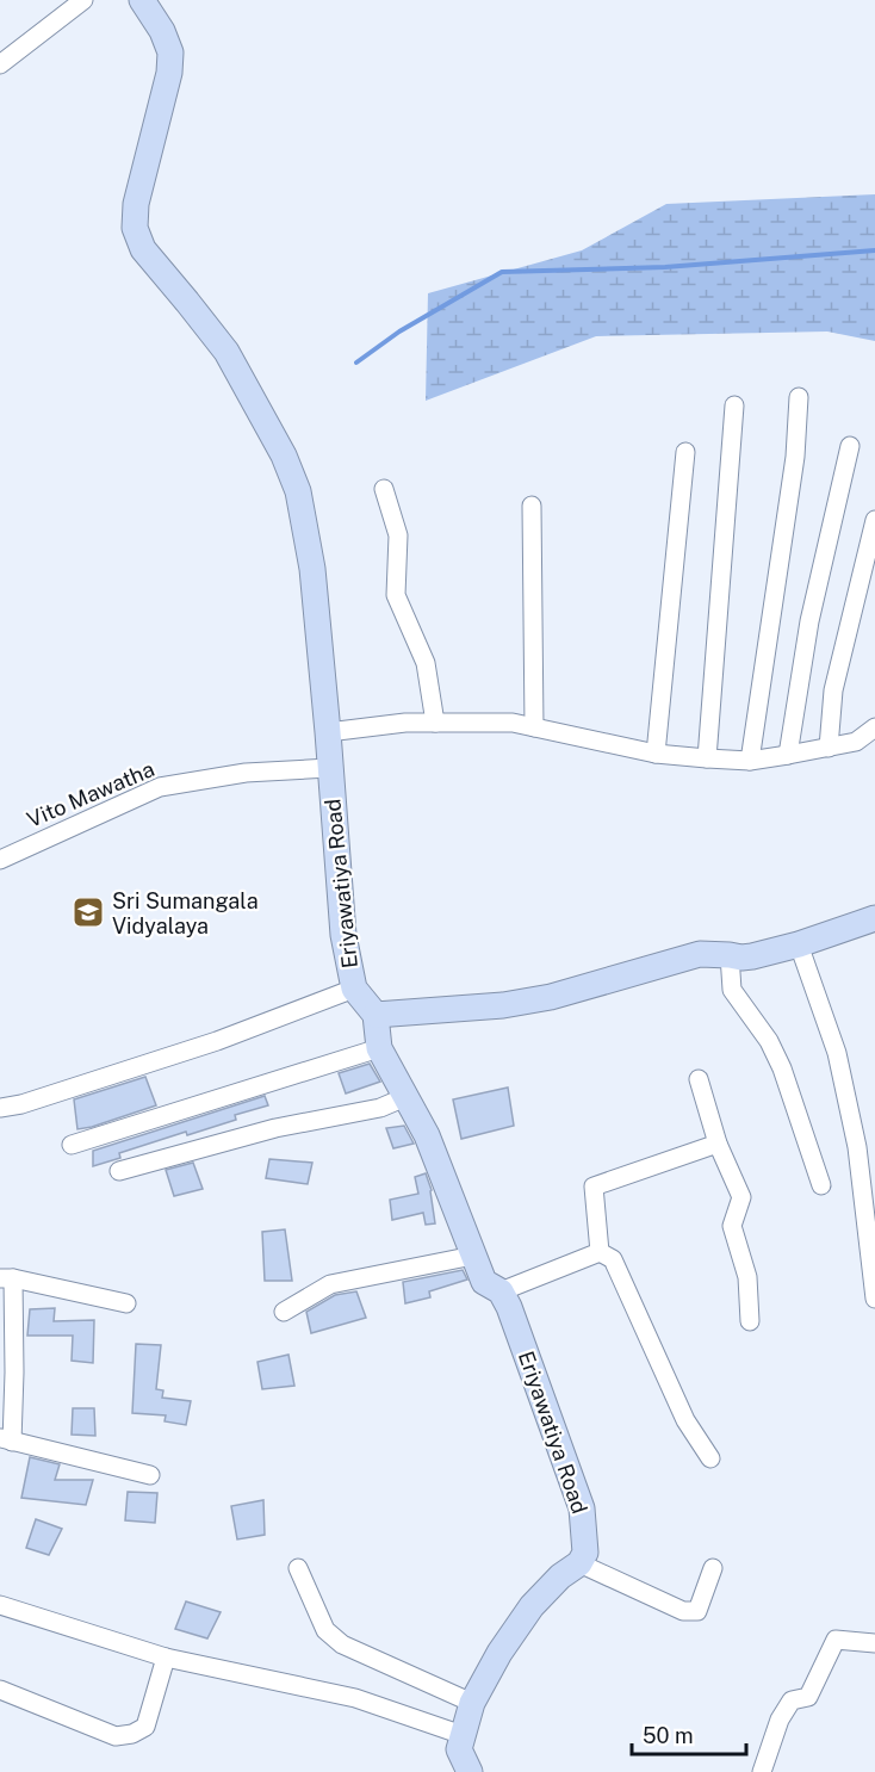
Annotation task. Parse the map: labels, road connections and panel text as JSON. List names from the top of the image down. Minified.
{"streets":{"street":["Vito Mawatha","Eriyawatiya Road"]},"crossings":[["Vito Mawatha","Eriyawatiya Road"]],"places":{"school or university":["Sri Sumangala Vidyalaya"]},"scale_bar":"50 m"}
